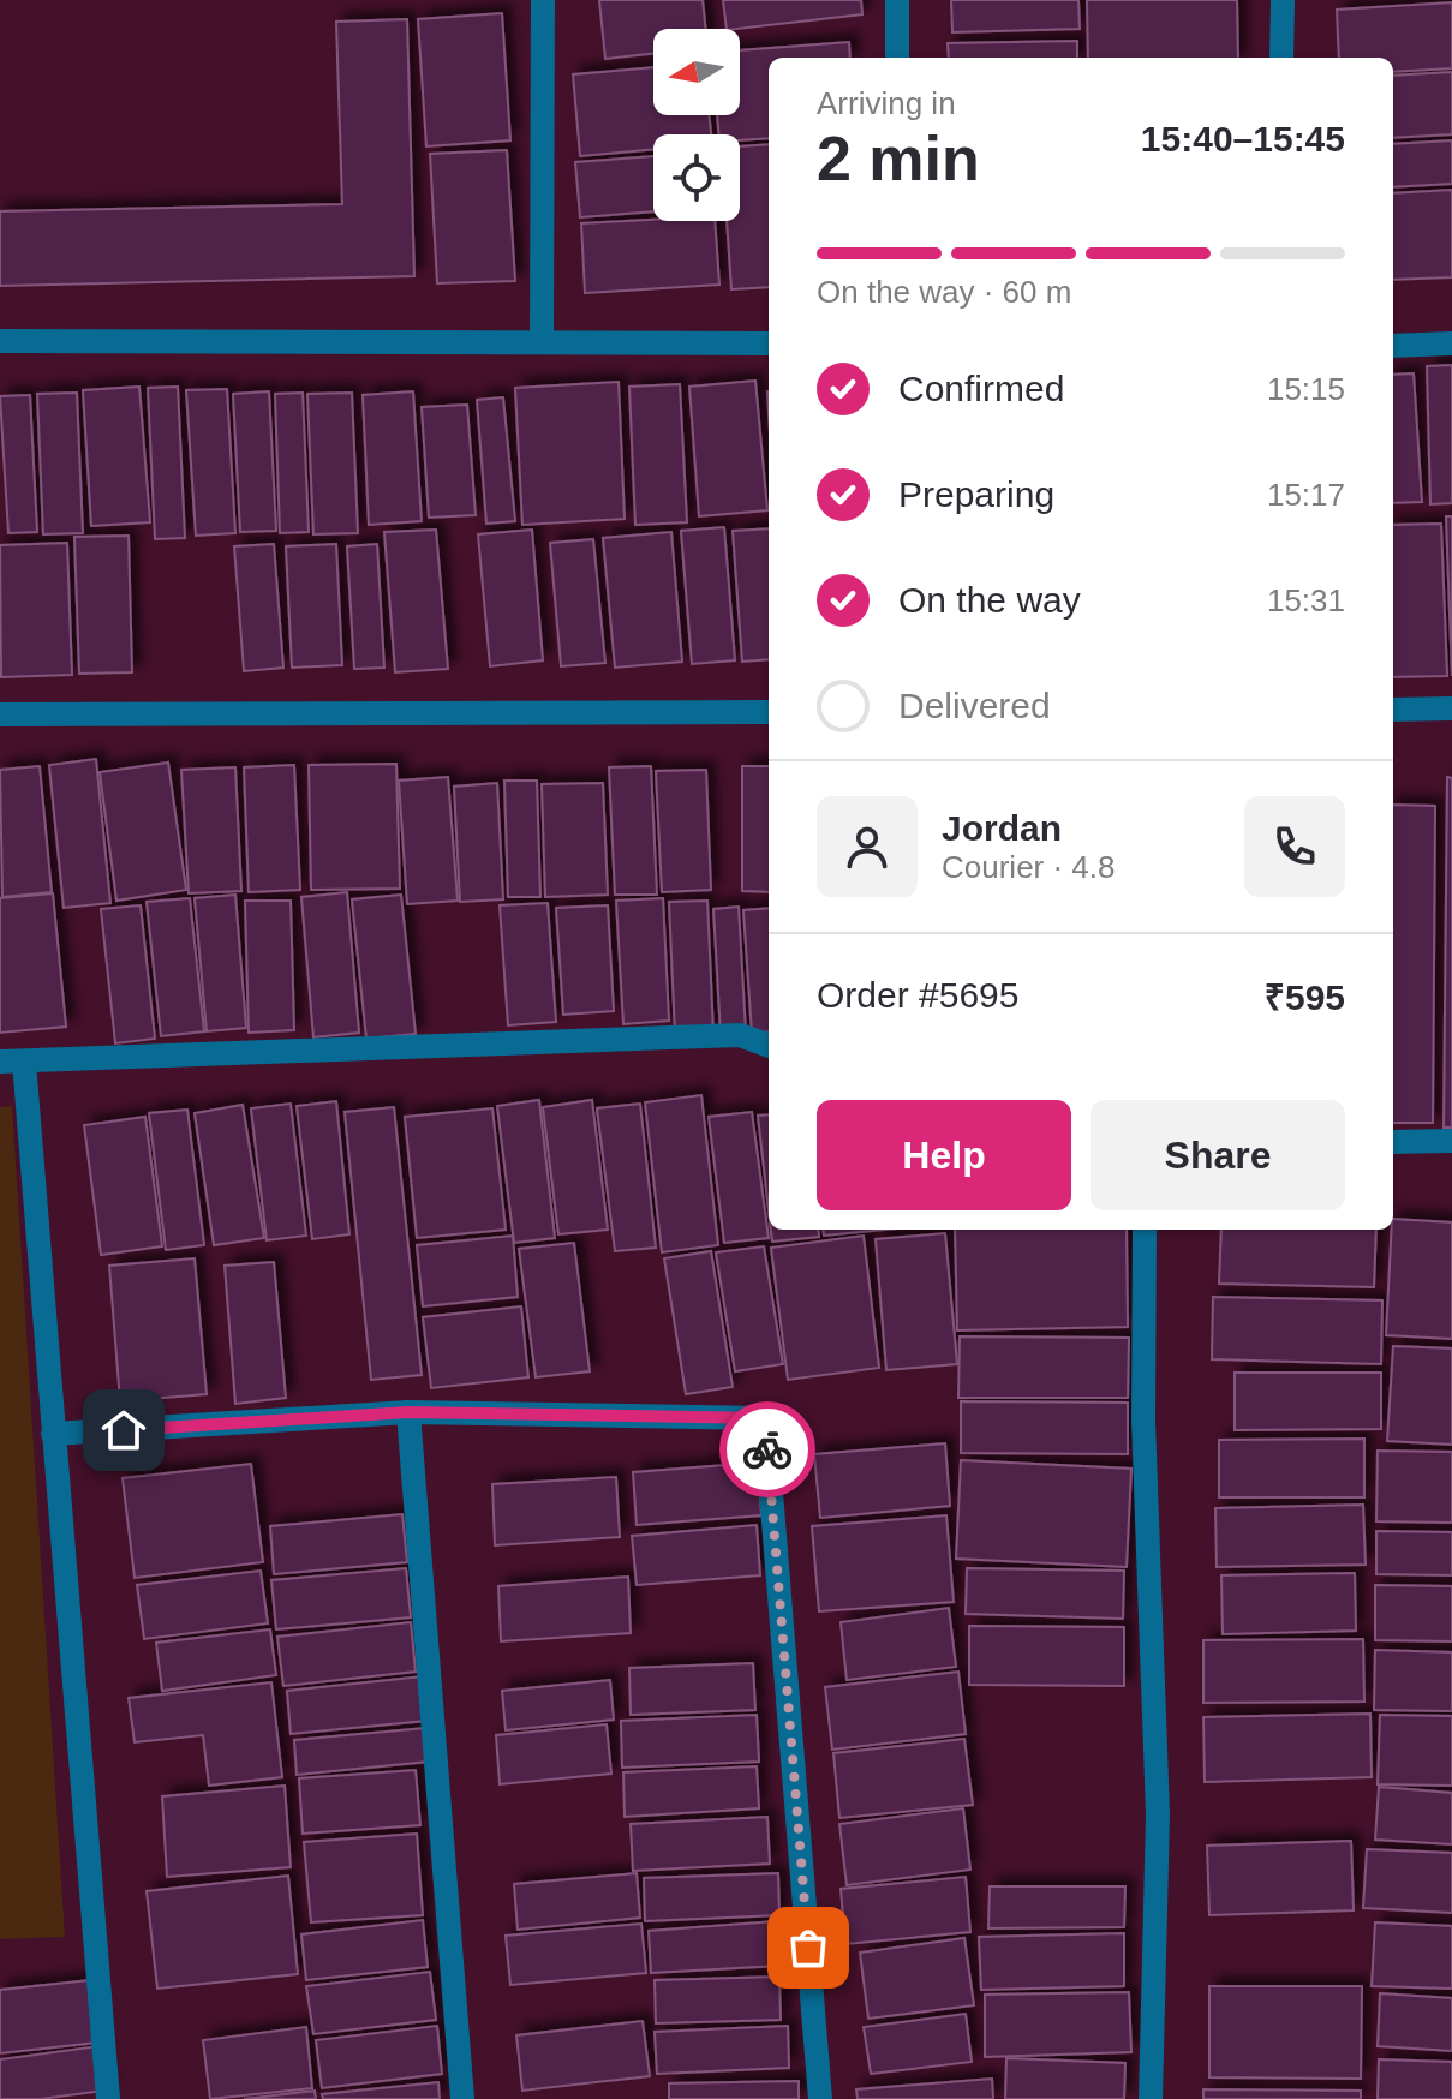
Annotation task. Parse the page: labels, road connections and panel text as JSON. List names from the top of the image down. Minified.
{"north":"left","page":{"heading":["2 min","Arriving in","15:40–15:45"],"panel":["Jordan","Courier · 4.8","Order #5695","₹595"],"bar":"On the way · 60 m","list":[["Confirmed","15:15"],["Preparing","15:17"],["On the way","15:31"],"Delivered"],"buttons":["Help","Share"]}}
